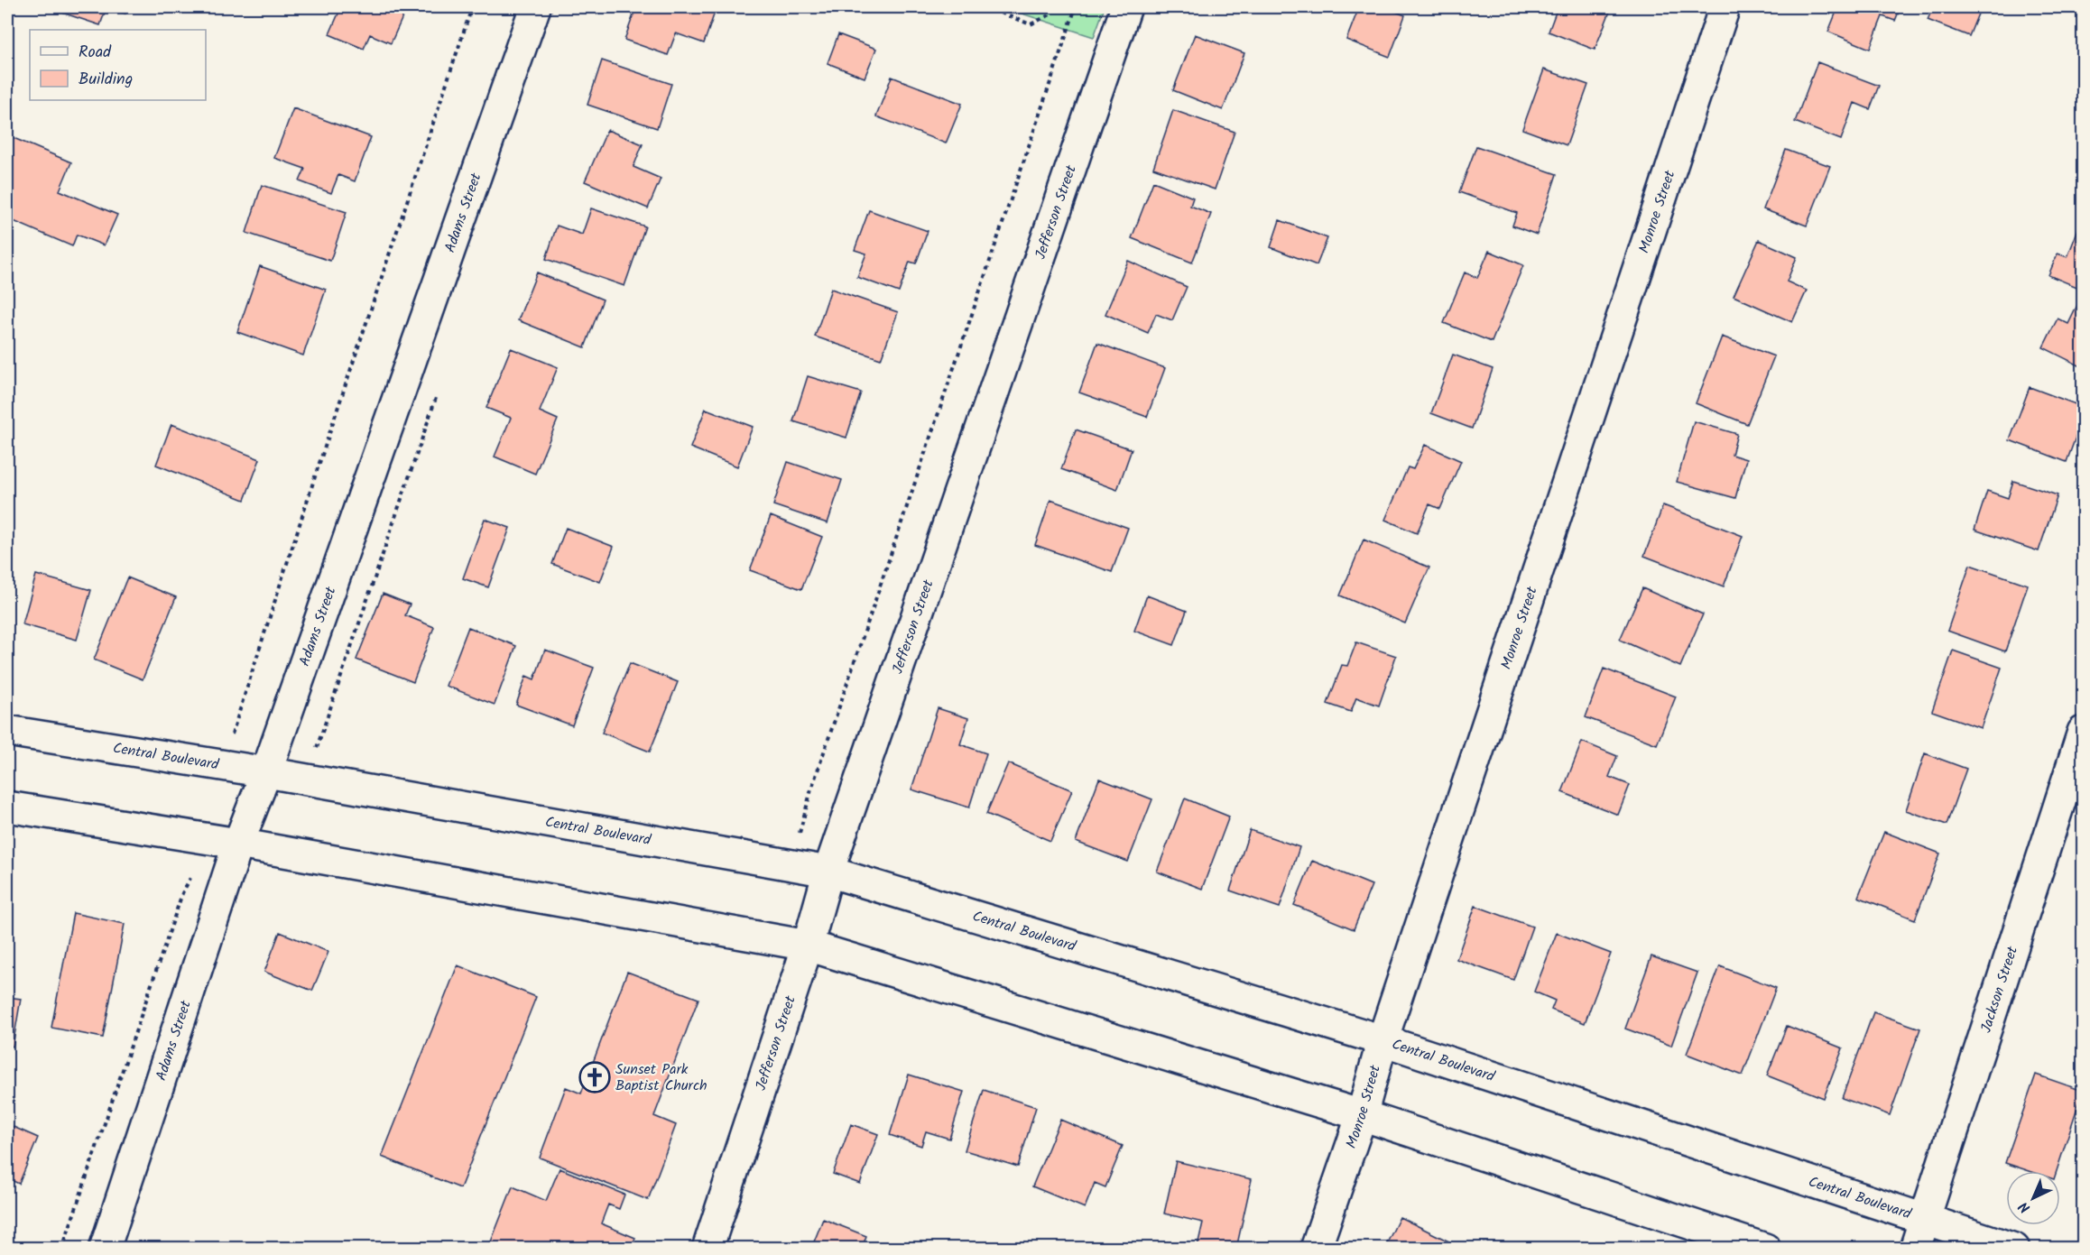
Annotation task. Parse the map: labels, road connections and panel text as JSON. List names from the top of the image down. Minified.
{"streets":{"street":["Monroe Street","Jefferson Street","Adams Street","Central Boulevard","Jackson Street"]},"crossings":[["Monroe Street","Central Boulevard"],["Jefferson Street","Central Boulevard"],["Adams Street","Central Boulevard"],["Central Boulevard","Jackson Street"]],"places":{"church":["Sunset Park Baptist Church"]},"legend":["Road","Building"],"north":"bottom left"}
